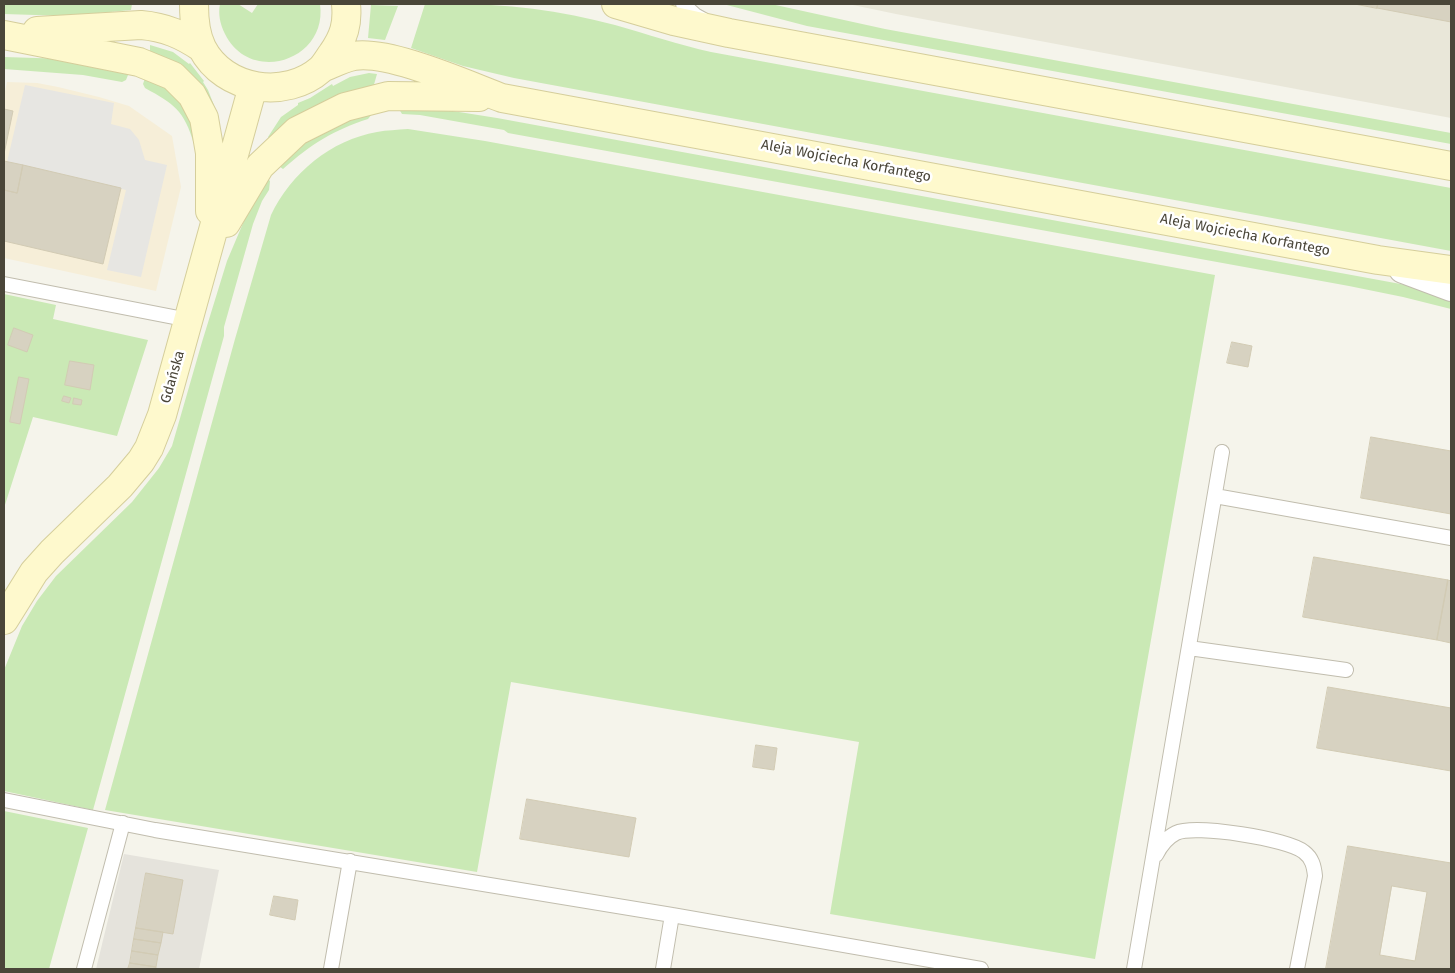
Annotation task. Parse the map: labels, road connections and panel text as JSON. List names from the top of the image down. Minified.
{"streets":{"main road":["Aleja Wojciecha Korfantego","Gdańska"]}}
